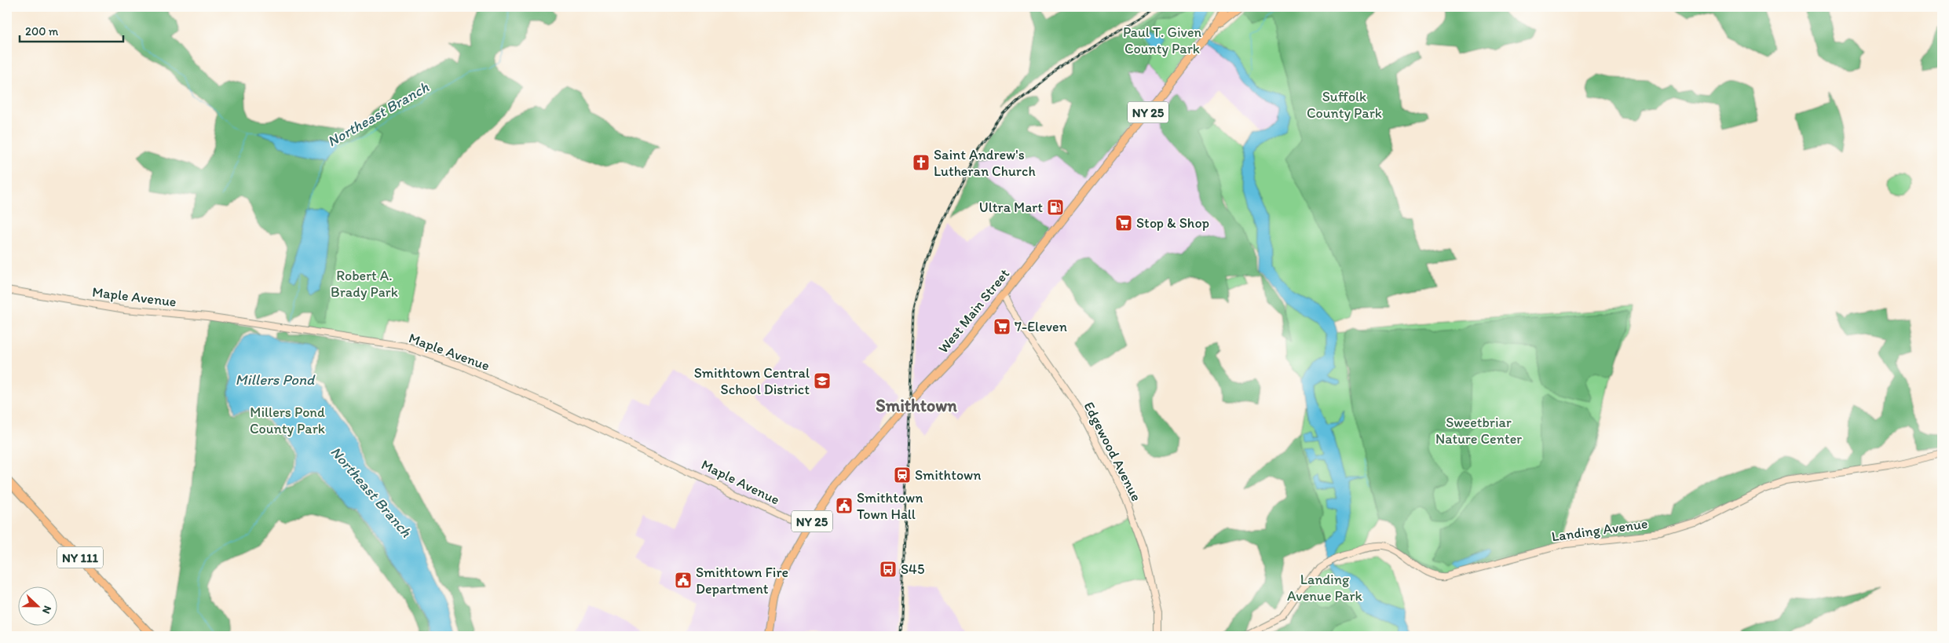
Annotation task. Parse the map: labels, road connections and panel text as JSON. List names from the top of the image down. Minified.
{"streets":{"main road":["NY 25","Maple Avenue","West Main Street","Edgewood Avenue","Landing Avenue","NY 111"]},"crossings":[["Maple Avenue","West Main Street"],["West Main Street","Edgewood Avenue"]],"districts":["Smithtown"],"water":["Northeast Branch","Millers Pond"],"parks":["Paul T. Given County Park","Suffolk County Park","Robert A. Brady Park","Millers Pond County Park","Sweetbriar Nature Center","Landing Avenue Park"],"places":{"church":["Saint Andrew's Lutheran Church"],"fuel station":["Ultra Mart"],"supermarket":["Stop & Shop","7-Eleven"],"school or university":["Smithtown Central School District"],"station":["Smithtown"],"public building":["Smithtown Town Hall","Smithtown Fire Department"],"bus stop":["S45"]},"scale_bar":"200 m","north":"right"}
